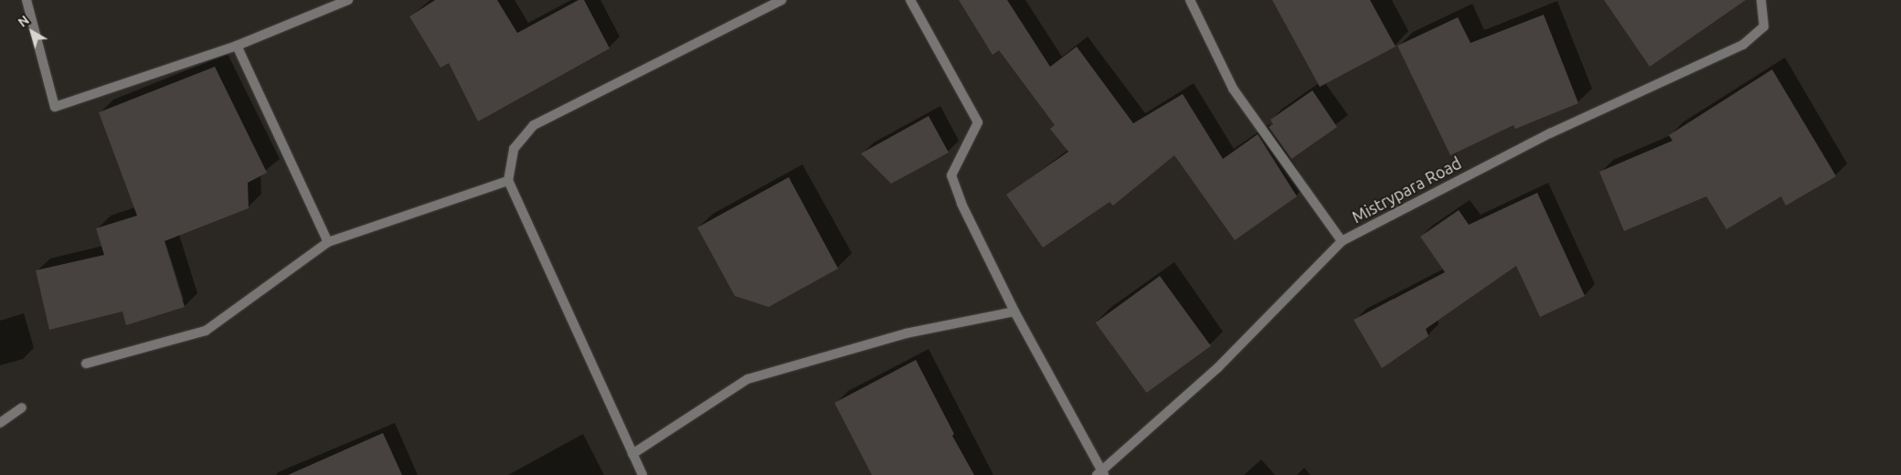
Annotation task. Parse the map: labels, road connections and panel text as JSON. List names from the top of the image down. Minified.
{"streets":{"street":["Mistrypara Road"]},"north":"top left"}
